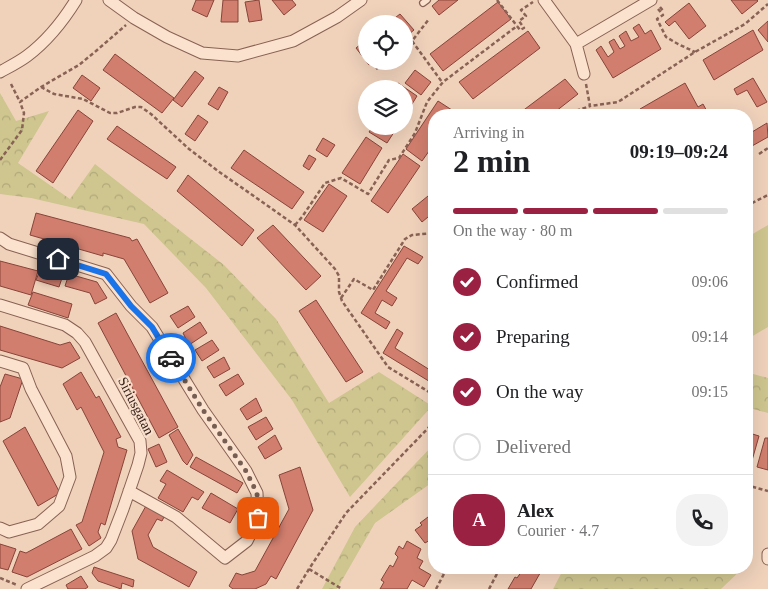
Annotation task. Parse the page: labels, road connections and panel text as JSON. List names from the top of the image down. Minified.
{"streets":{"street":["Siriusgatan"]},"page":{"heading":["2 min","Arriving in","09:19–09:24"],"panel":["Alex","Courier · 4.7"],"bar":"On the way · 80 m","list":[["Confirmed","09:06"],["Preparing","09:14"],["On the way","09:15"],"Delivered"],"round":"A"}}
